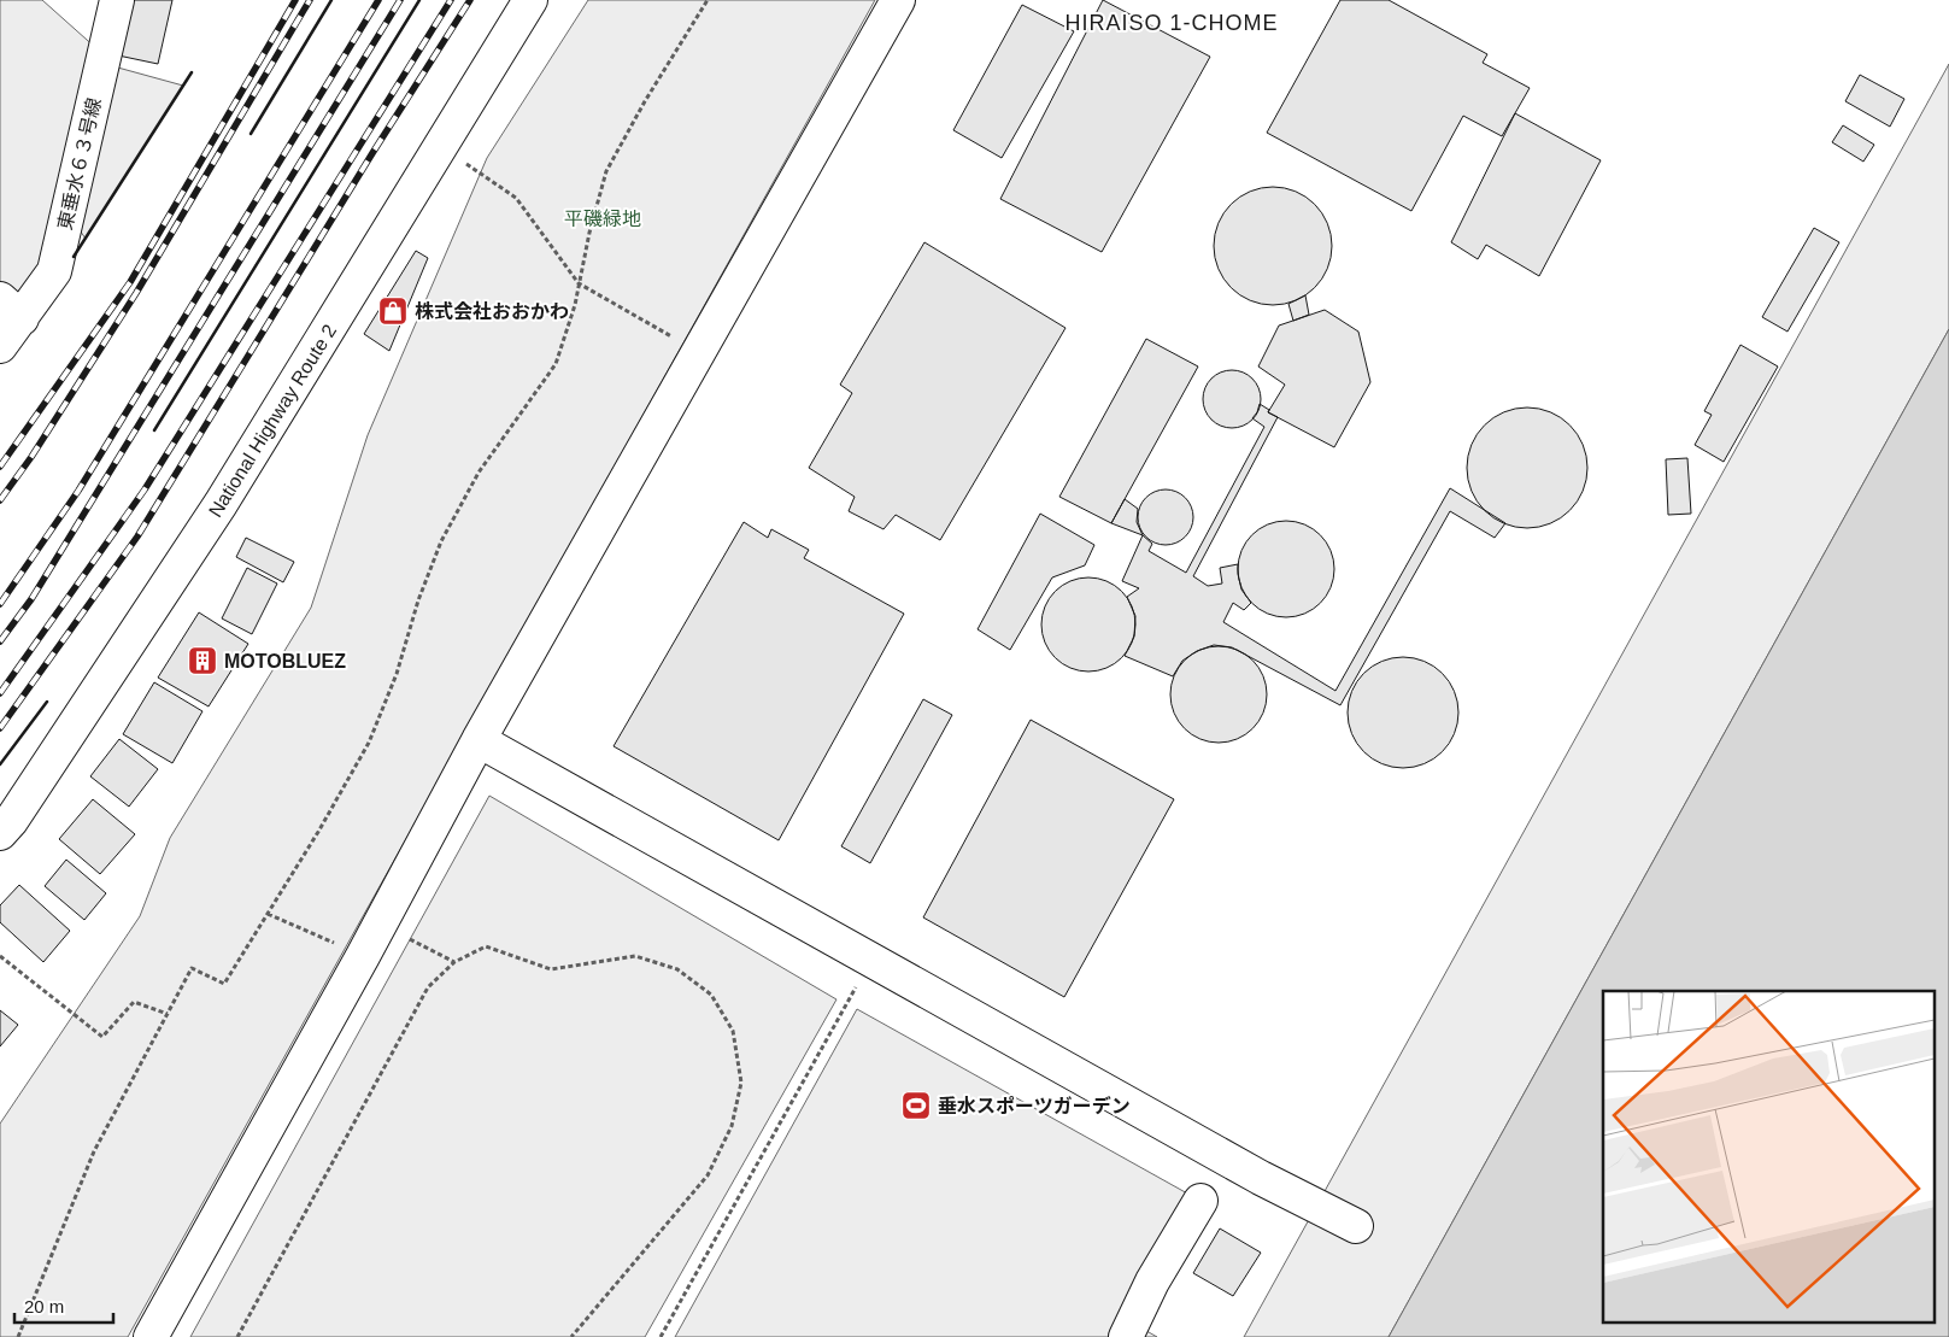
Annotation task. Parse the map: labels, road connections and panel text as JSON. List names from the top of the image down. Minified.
{"streets":{"main road":["東垂水６３号線","National Highway Route 2"]},"districts":["HIRAISO 1-CHOME"],"parks":["平磯緑地"],"places":{"shop":["株式会社おおかわ"],"building":["MOTOBLUEZ"],"sports":["垂水スポーツガーデン"]},"scale_bar":"20 m"}
